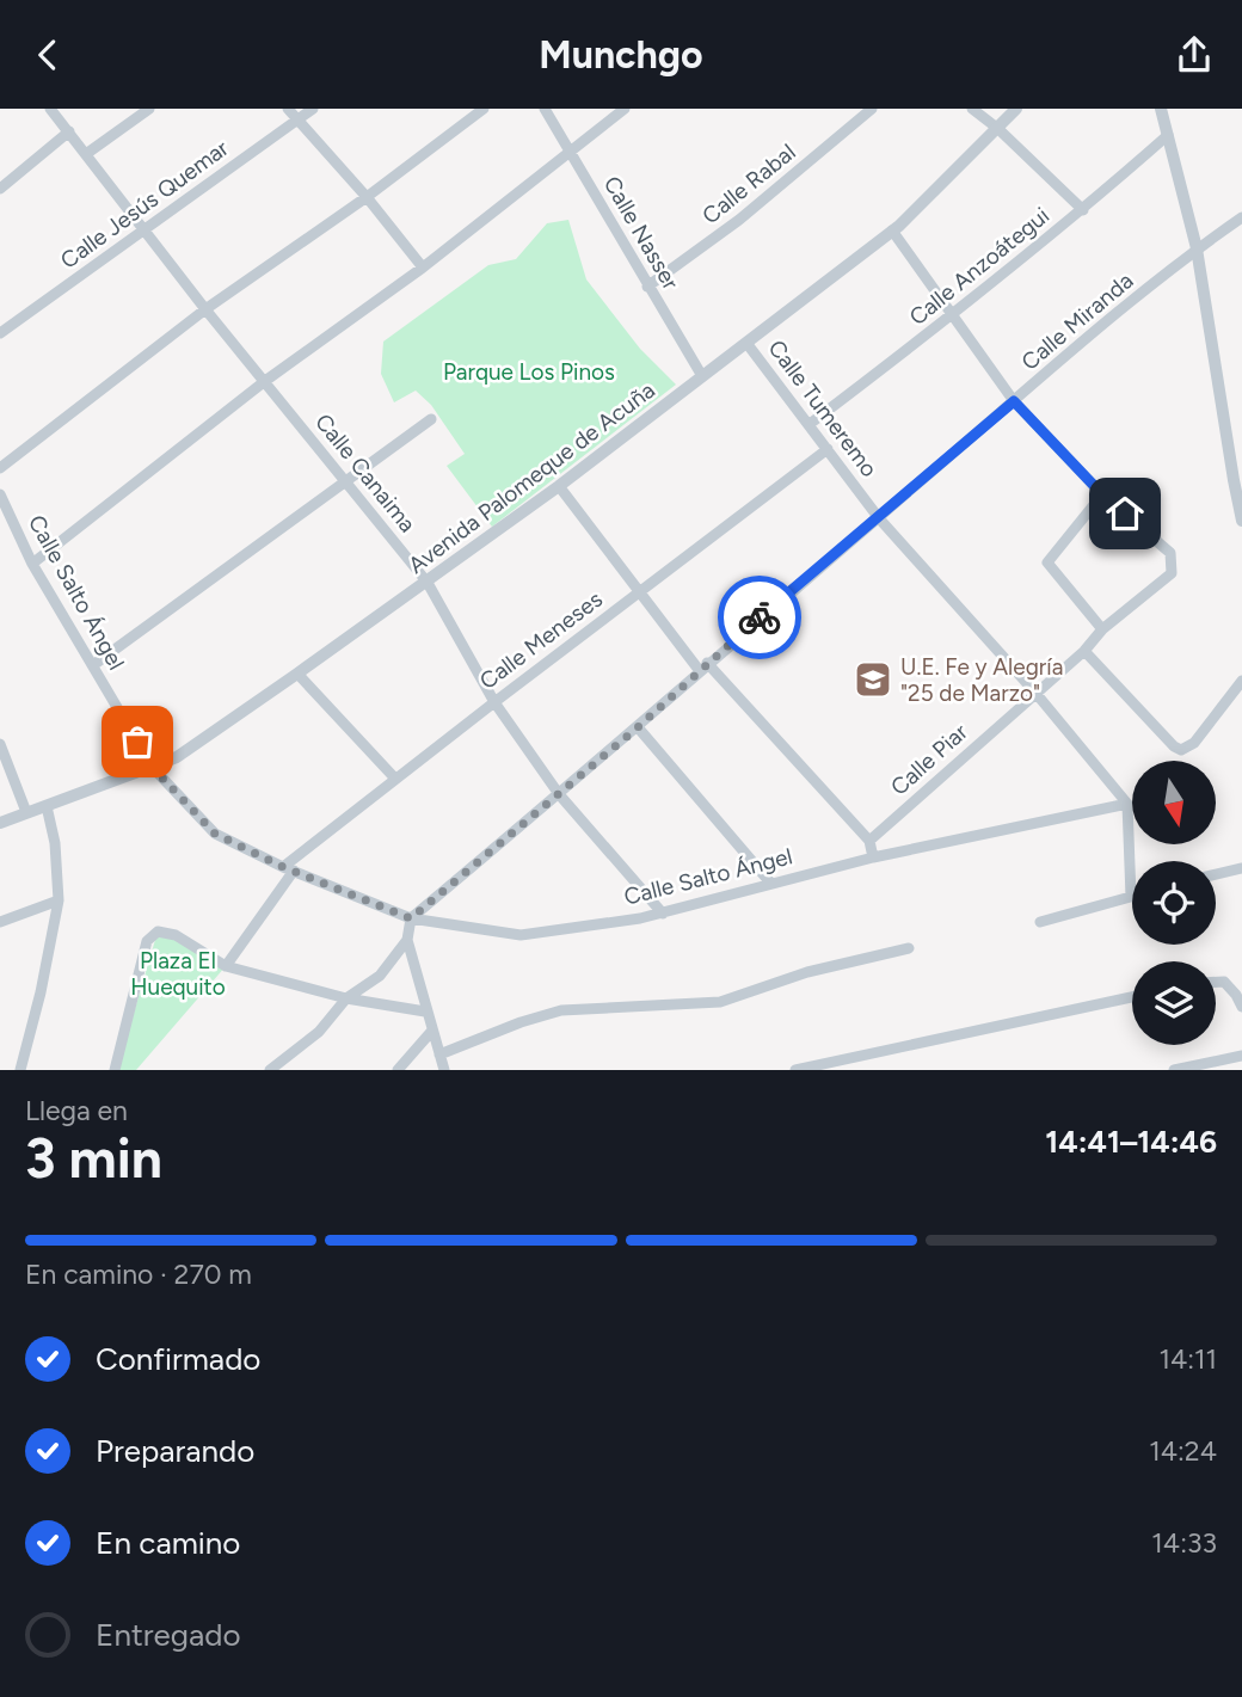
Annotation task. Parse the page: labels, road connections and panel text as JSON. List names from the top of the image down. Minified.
{"streets":{"street":["Calle Rabal","Calle Jesús Quemar","Calle Nasser","Calle Anzoátegui","Calle Miranda","Calle Tumeremo","Calle Canaima","Avenida Palomeque de Acuña","Calle Salto Ángel","Calle Meneses","Calle Piar"]},"crossings":[["Calle Rabal","Calle Nasser"],["Calle Jesús Quemar","Calle Canaima"],["Calle Nasser","Avenida Palomeque de Acuña"],["Calle Anzoátegui","Calle Tumeremo"],["Calle Miranda","Calle Tumeremo"],["Calle Miranda","Calle Canaima"],["Calle Miranda","Calle Salto Ángel"],["Calle Tumeremo","Avenida Palomeque de Acuña"],["Calle Tumeremo","Calle Salto Ángel"],["Calle Tumeremo","Calle Meneses"],["Calle Tumeremo","Calle Piar"],["Calle Canaima","Avenida Palomeque de Acuña"],["Calle Canaima","Calle Salto Ángel"],["Calle Canaima","Calle Meneses"],["Avenida Palomeque de Acuña","Calle Salto Ángel"],["Calle Salto Ángel","Calle Meneses"]],"parks":["Parque Los Pinos","Plaza El Huequito"],"places":{"school or university":["U.E. Fe y Alegría \"25 de Marzo\""]},"north":"bottom","page":{"header":"Munchgo","heading":["3 min","Llega en","14:41–14:46"],"bar":"En camino · 270 m","list":[["Confirmado","14:11"],["Preparando","14:24"],["En camino","14:33"],"Entregado"]}}
